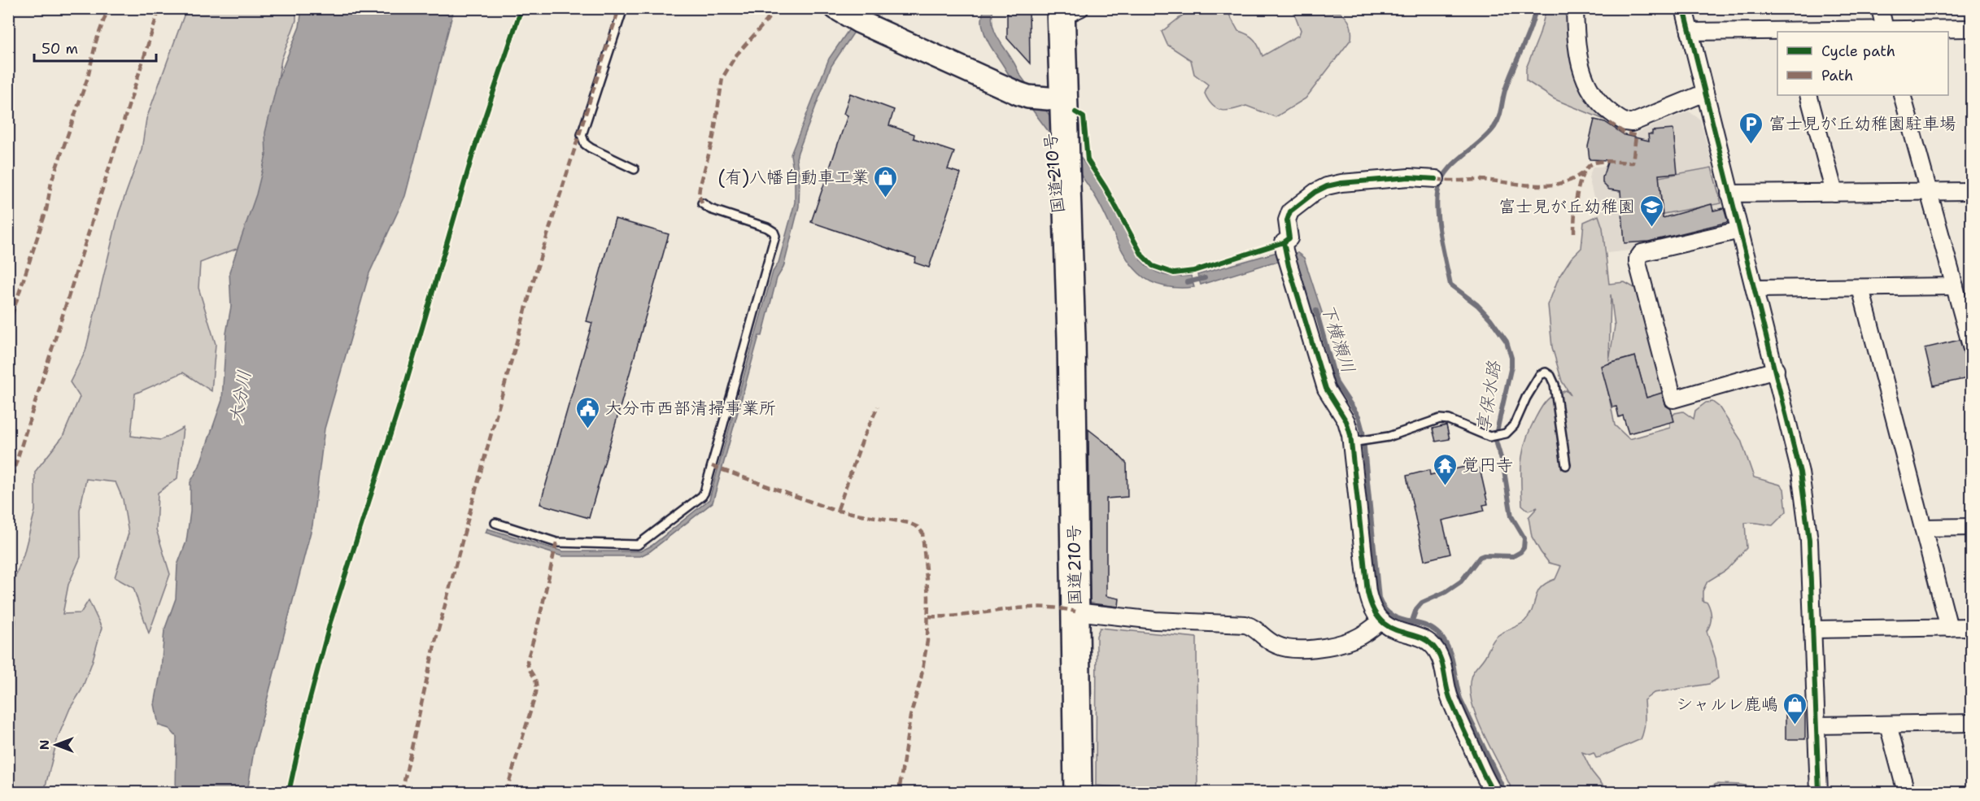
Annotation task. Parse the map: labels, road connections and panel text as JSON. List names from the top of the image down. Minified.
{"streets":{"highway":["国道210号"]},"water":["下横瀬川","大分川","享保水路"],"places":{"parking":["富士見が丘幼稚園駐車場"],"shop":["(有)八幡自動車工業","シャルレ鹿嶋"],"school or university":["富士見が丘幼稚園"],"public building":["大分市西部清掃事業所"],"temple":["覚円寺"]},"legend":["Cycle path","Path"],"scale_bar":"50 m","north":"left"}
